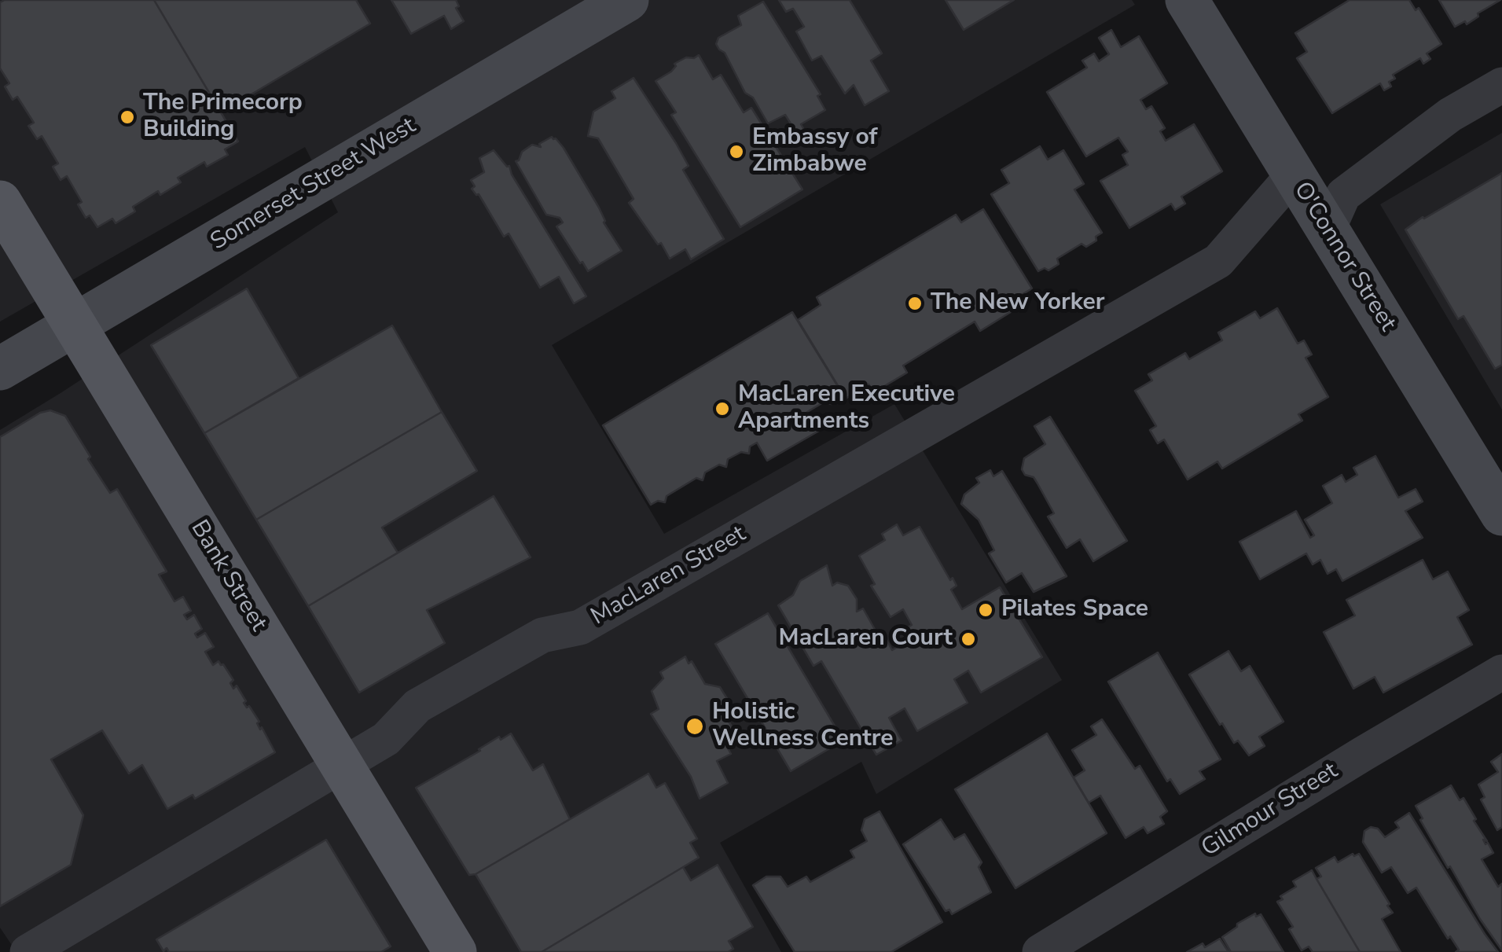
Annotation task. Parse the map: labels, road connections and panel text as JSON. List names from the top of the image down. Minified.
{"streets":{"main road":["Somerset Street West","O'Connor Street","Bank Street"],"street":["MacLaren Street","Gilmour Street"]},"crossings":[["Somerset Street West","Bank Street"],["O'Connor Street","MacLaren Street"],["Bank Street","MacLaren Street"]],"places":["The Primecorp Building","Embassy of Zimbabwe","The New Yorker","MacLaren Executive Apartments","Pilates Space","MacLaren Court","Holistic Wellness Centre"]}
